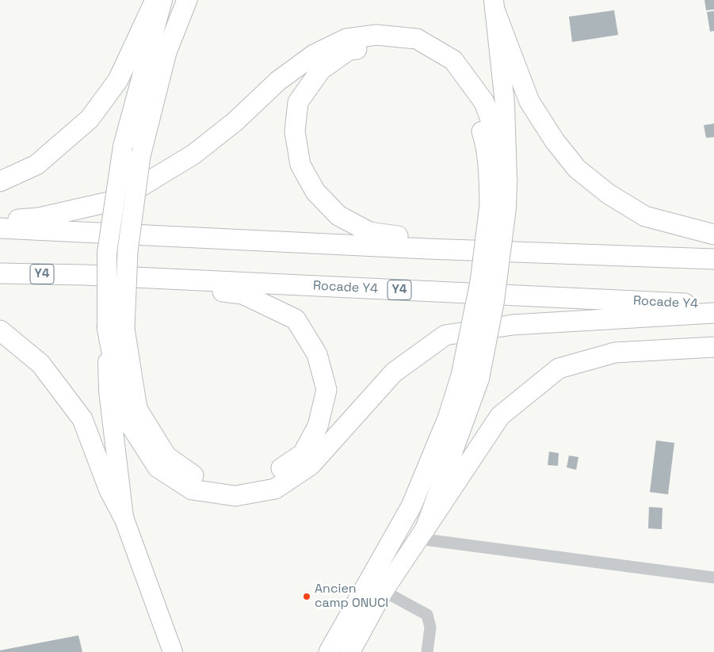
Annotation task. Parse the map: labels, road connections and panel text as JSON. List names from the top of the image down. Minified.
{"streets":{"highway":["Y4","Rocade Y4"]},"places":["Ancien camp ONUCI"]}
